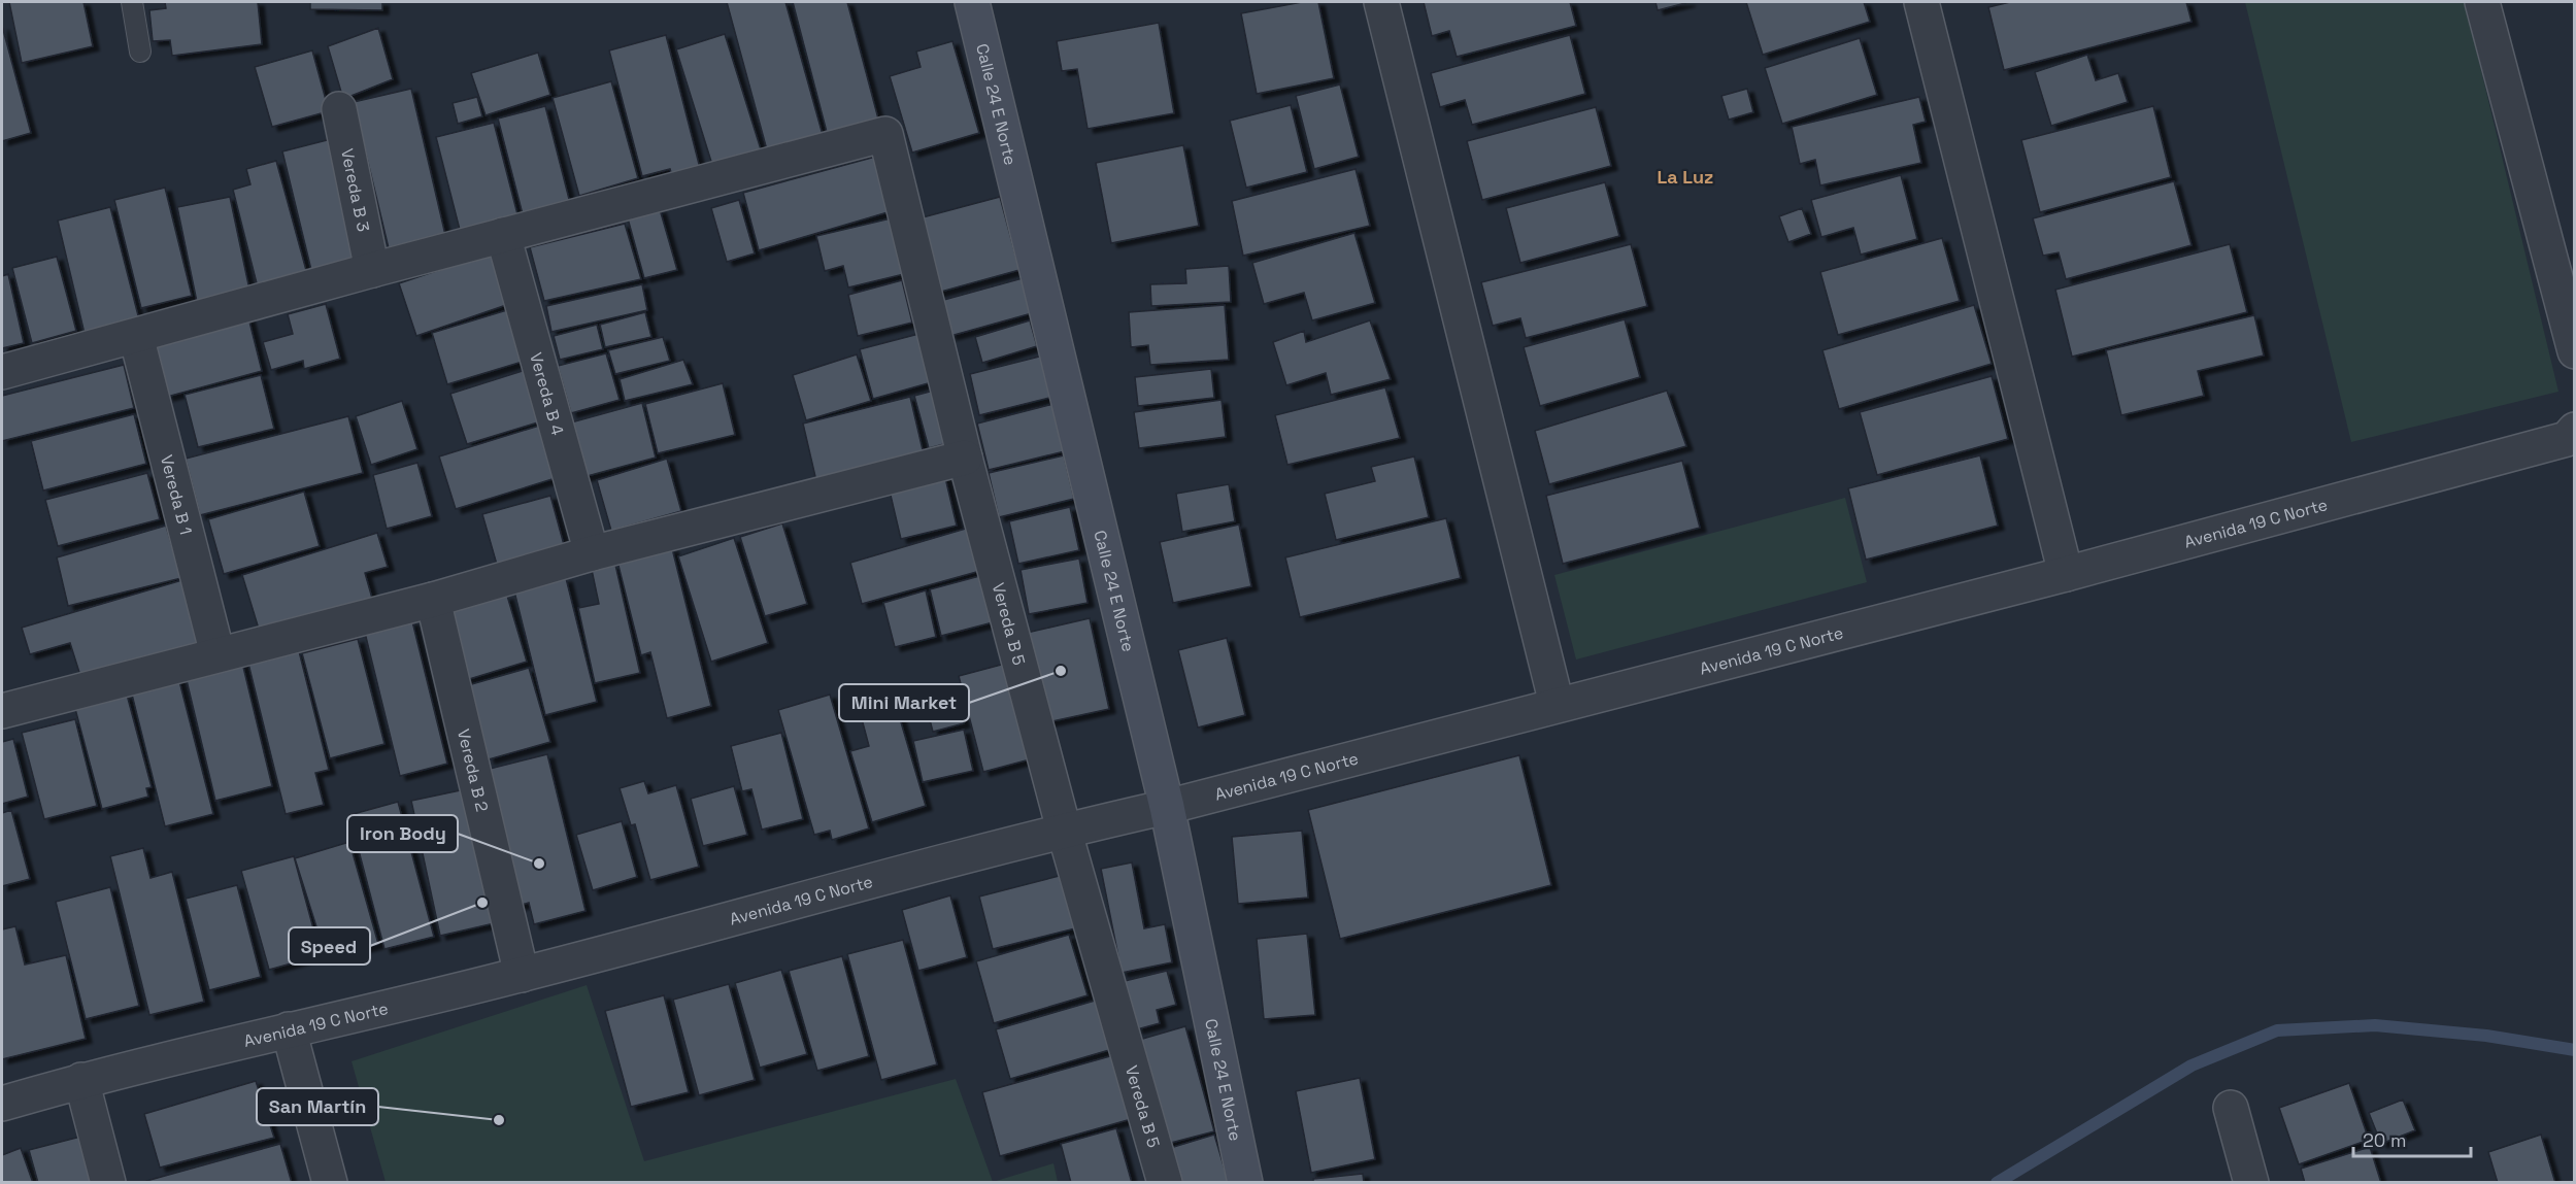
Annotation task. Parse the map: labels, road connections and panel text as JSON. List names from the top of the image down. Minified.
{"streets":{"main road":["Calle 24 E Norte"],"street":["Vereda B 3","Vereda B 4","Vereda B 1","Avenida 19 C Norte","Vereda B 5","Vereda B 2"]},"crossings":[["Calle 24 E Norte","Avenida 19 C Norte"],["Vereda B 4","Vereda B 5"],["Avenida 19 C Norte","Vereda B 5"],["Avenida 19 C Norte","Vereda B 2"]],"districts":["La Luz"],"places":["Mini Market","Iron Body","Speed","San Martín"],"scale_bar":"20 m"}
